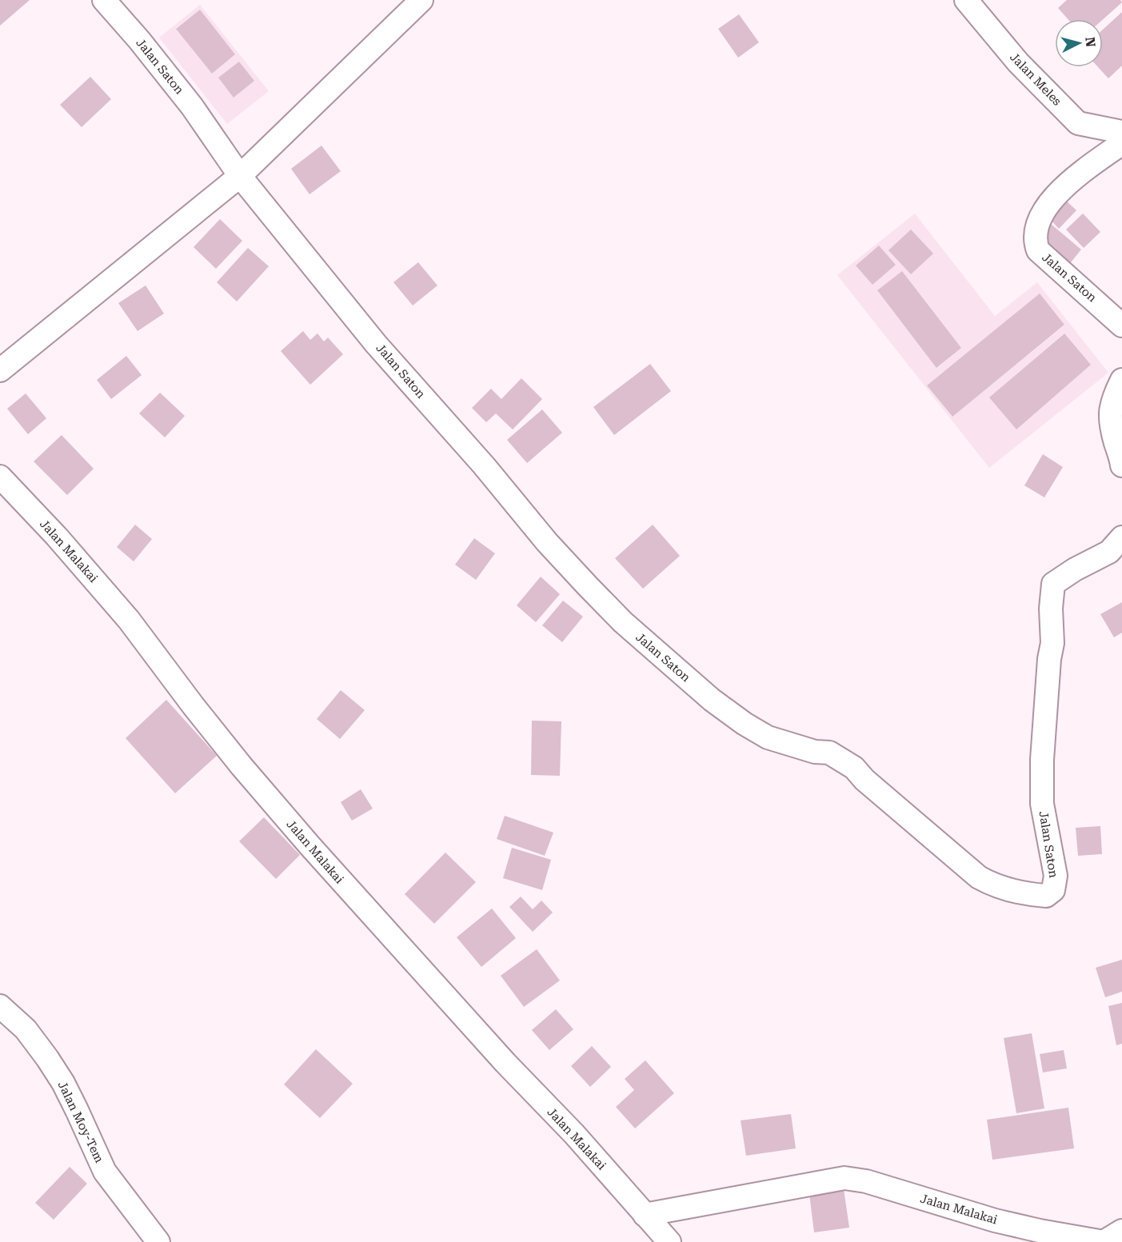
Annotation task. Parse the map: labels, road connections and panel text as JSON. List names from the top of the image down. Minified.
{"streets":{"street":["Jalan Saton","Jalan Meles","Jalan Malakai","Jalan Moy-Tem"]},"north":"right"}
